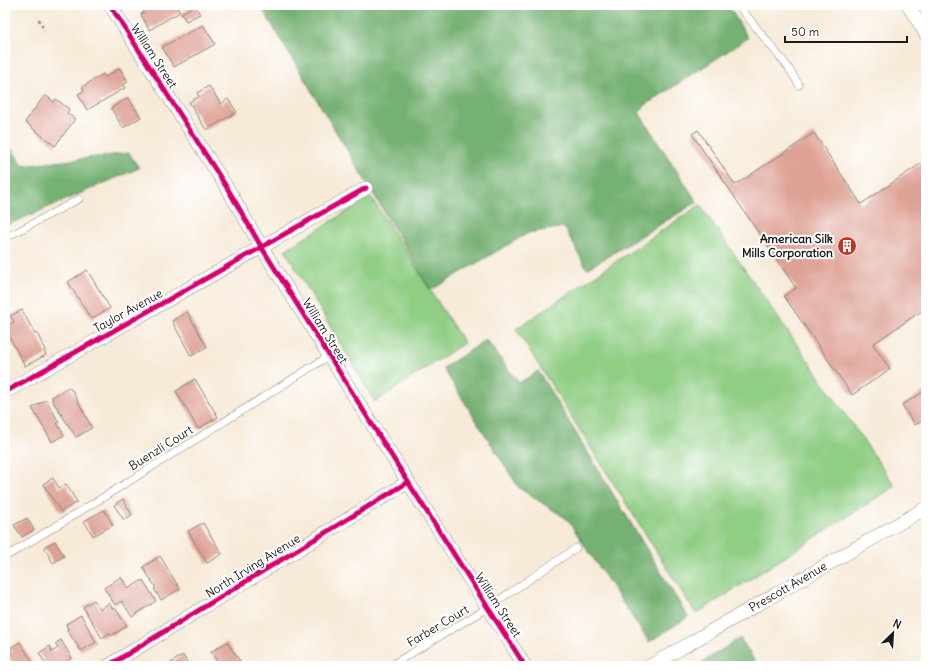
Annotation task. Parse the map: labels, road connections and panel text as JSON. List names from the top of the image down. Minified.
{"streets":{"street":["William Street","Taylor Avenue","North Irving Avenue","Prescott Avenue"],"lane":["Buenzli Court","Farber Court"]},"crossings":[["William Street","Taylor Avenue"],["William Street","Buenzli Court"],["William Street","North Irving Avenue"],["William Street","Farber Court"]],"places":{"building":["American Silk Mills Corporation"]},"scale_bar":"50 m","north":"top right"}
